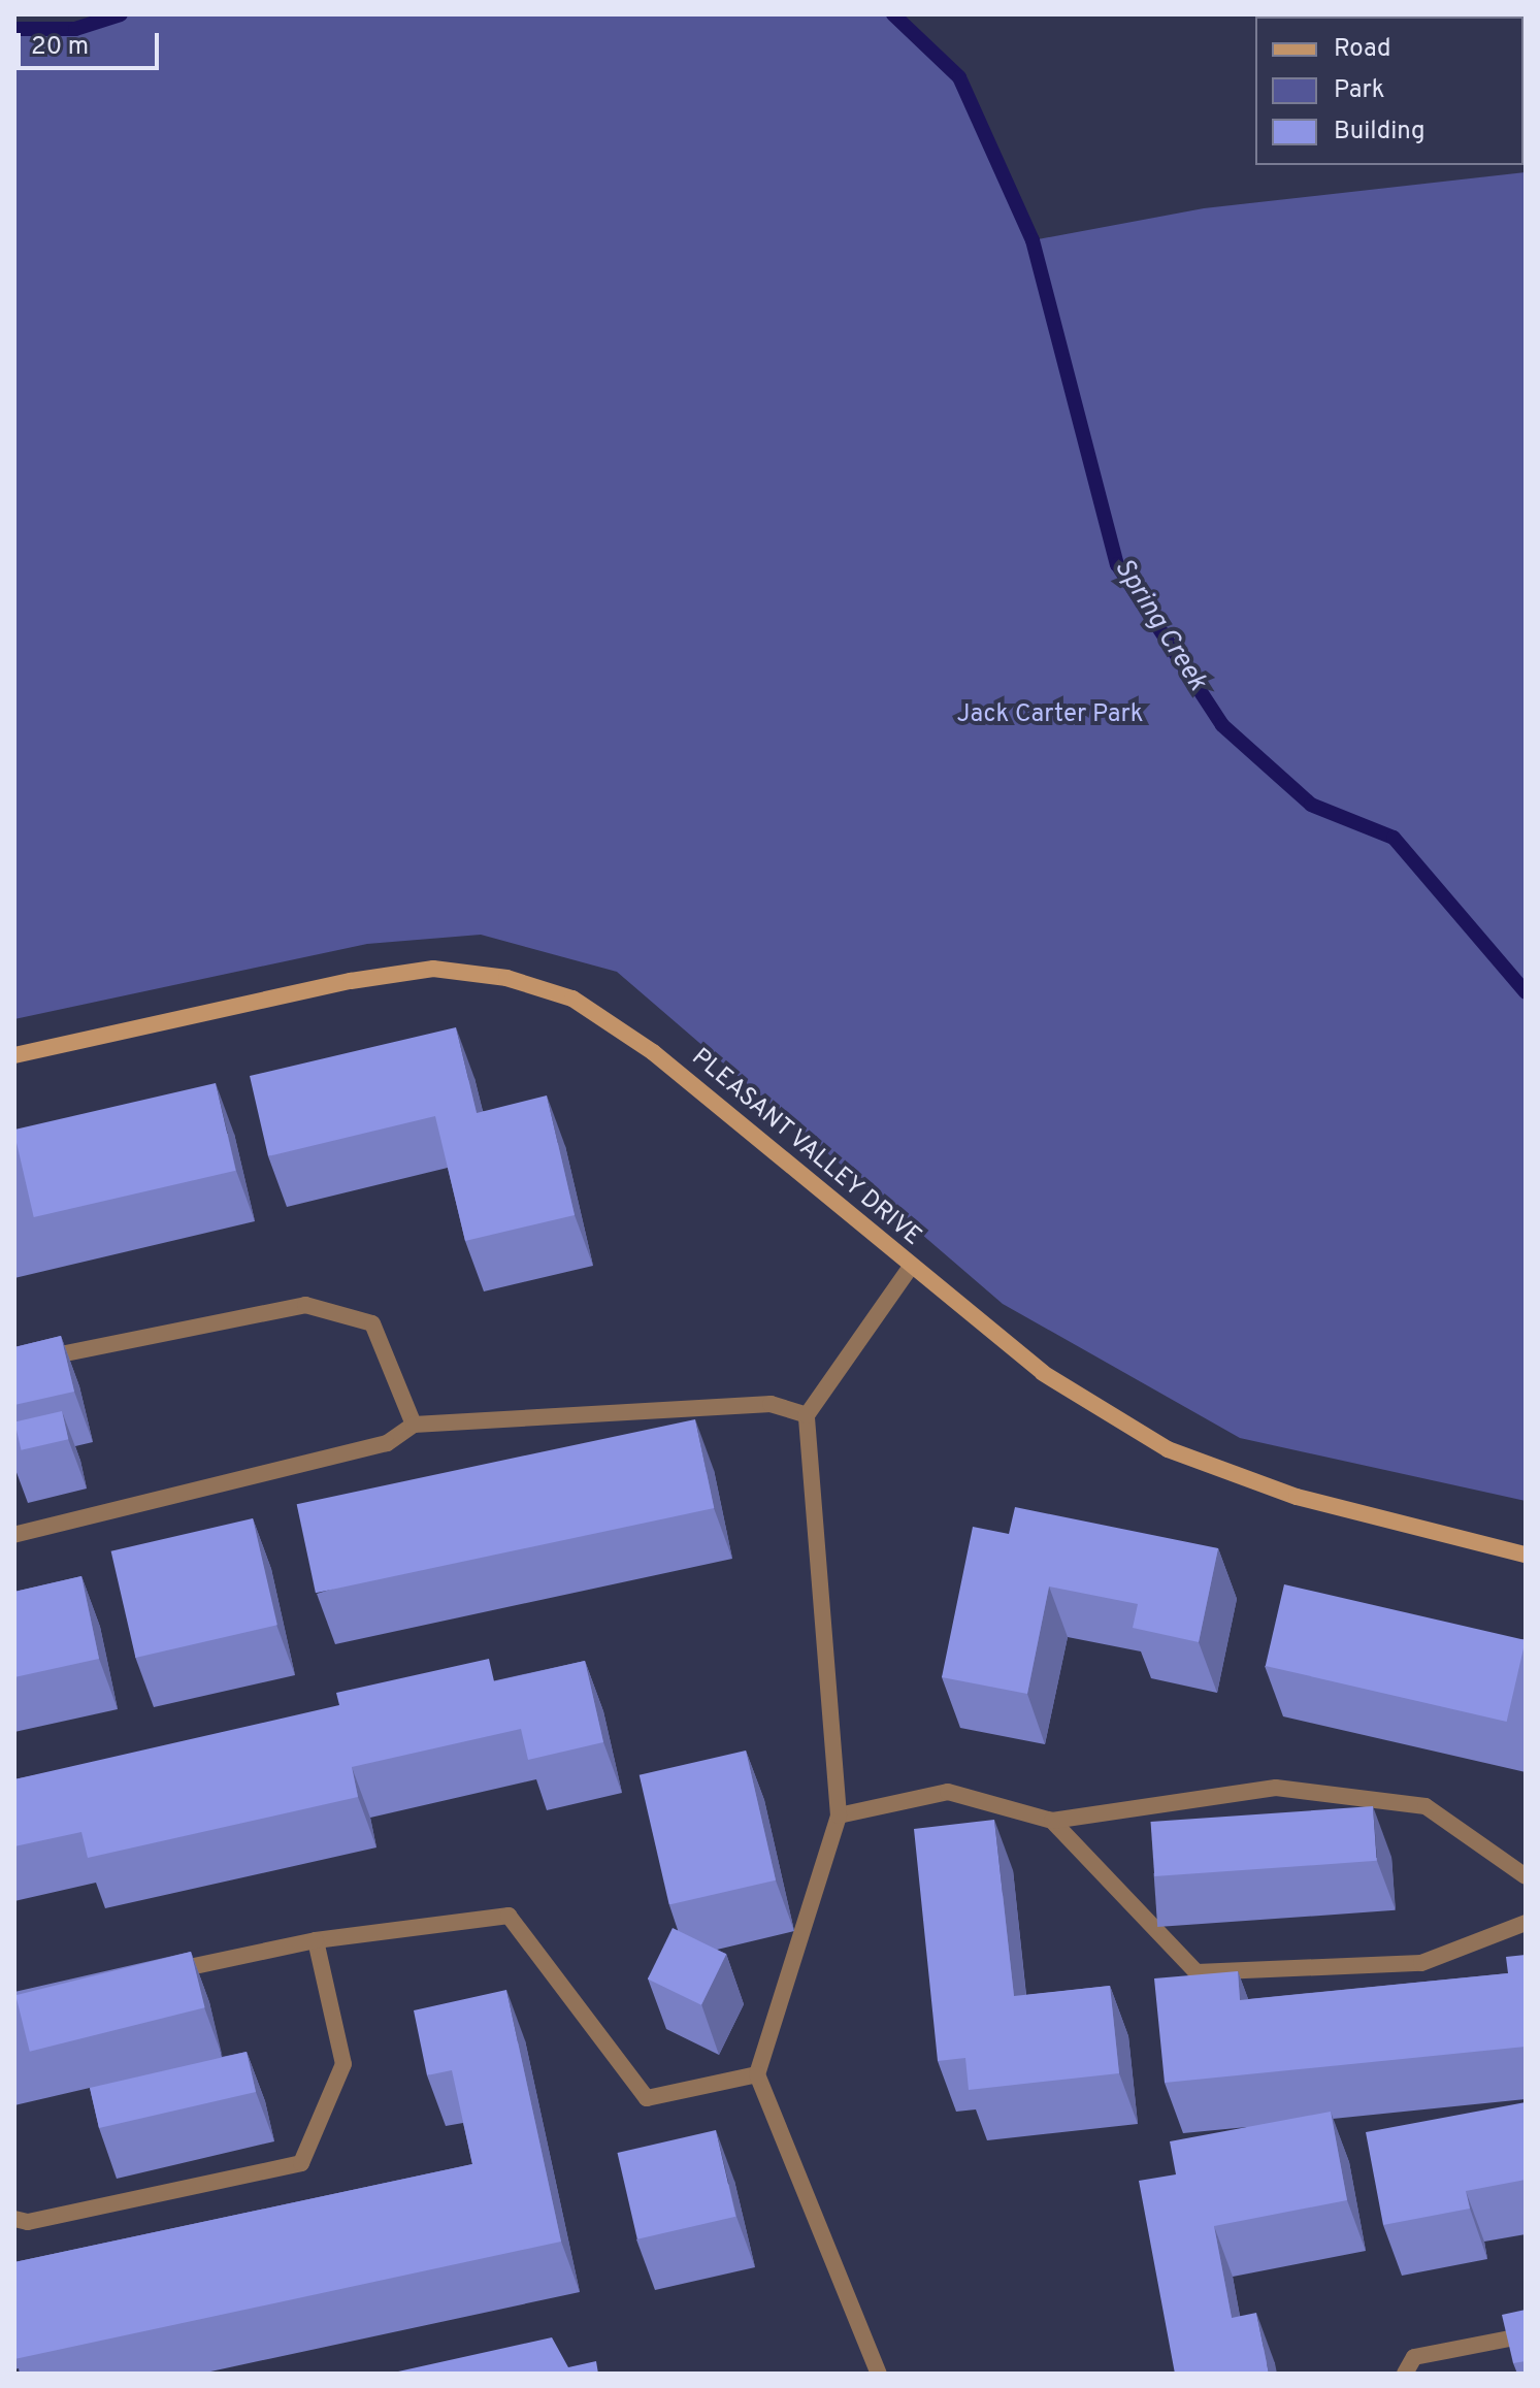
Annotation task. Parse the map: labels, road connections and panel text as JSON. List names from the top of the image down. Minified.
{"streets":{"street":["PLEASANT VALLEY DRIVE"]},"water":["Spring Creek"],"parks":["Jack Carter Park"],"legend":["Road","Park","Building"],"scale_bar":"20 m"}
